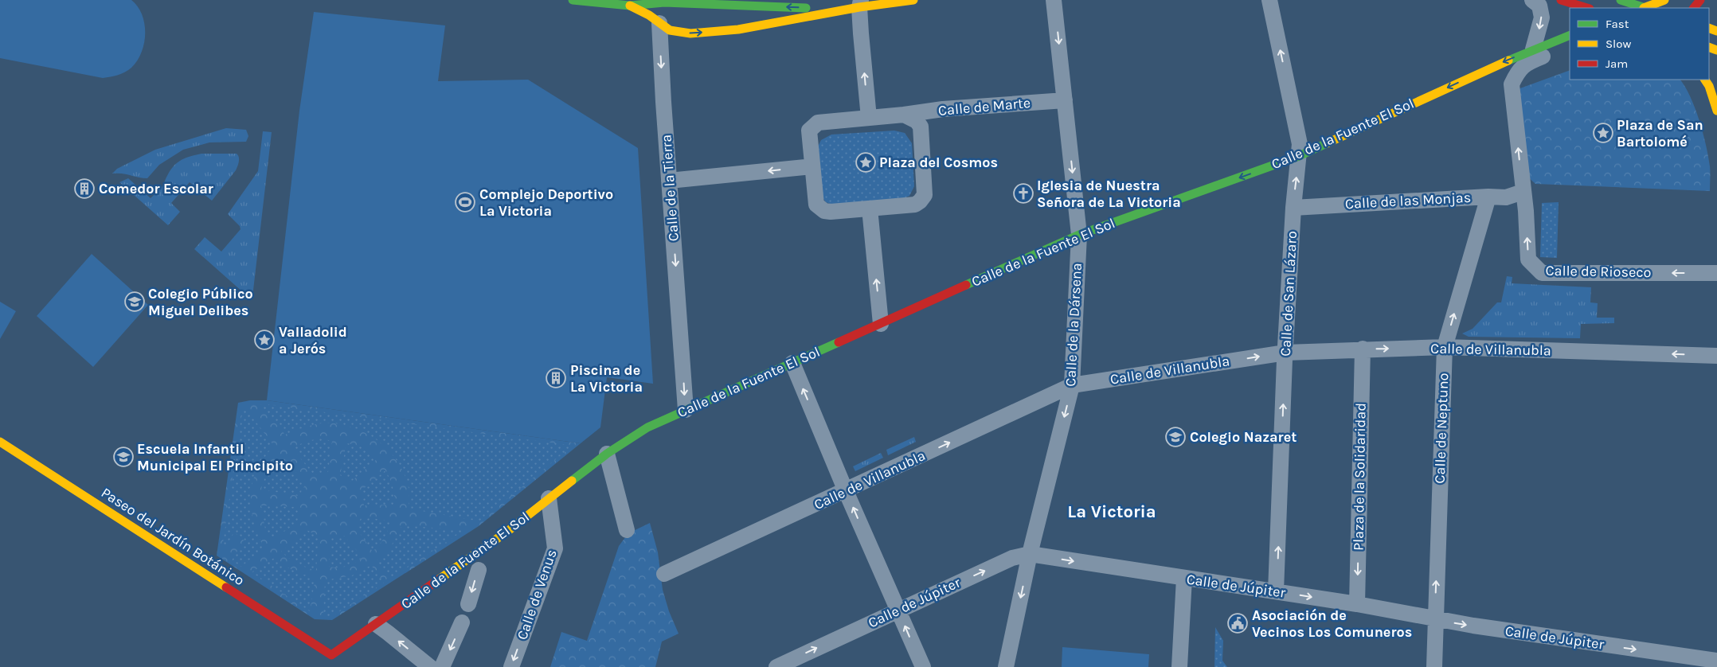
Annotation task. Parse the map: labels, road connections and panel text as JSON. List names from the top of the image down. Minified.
{"streets":{"main road":["Calle de la Fuente El Sol","Paseo del Jardín Botánico"],"street":["Calle de Marte","Calle de la Tierra","Calle de las Monjas","Calle de Rioseco","Calle de San Lázaro","Calle de la Dársena","Calle de Villanubla","Calle de Neptuno","Plaza de la Solidaridad","Calle de Júpiter","Calle de Venus"]},"crossings":[["Calle de Marte","Calle de la Dársena"],["Calle de la Fuente El Sol","Calle de la Tierra"],["Calle de la Fuente El Sol","Calle de San Lázaro"],["Calle de la Fuente El Sol","Calle de la Dársena"],["Calle de la Fuente El Sol","Paseo del Jardín Botánico"],["Calle de la Fuente El Sol","Calle de Venus"],["Calle de las Monjas","Calle de Rioseco"],["Calle de las Monjas","Calle de San Lázaro"],["Calle de las Monjas","Calle de Neptuno"],["Calle de San Lázaro","Calle de Villanubla"],["Calle de San Lázaro","Calle de Júpiter"],["Calle de la Dársena","Calle de Villanubla"],["Calle de la Dársena","Calle de Júpiter"],["Calle de Villanubla","Calle de Neptuno"],["Calle de Villanubla","Plaza de la Solidaridad"],["Calle de Neptuno","Calle de Júpiter"],["Plaza de la Solidaridad","Calle de Júpiter"]],"one_way":["Calle de la Fuente El Sol","Calle de la Tierra","Calle de Rioseco","Calle de San Lázaro","Calle de la Dársena","Calle de Neptuno","Plaza de la Solidaridad","Calle de Júpiter"],"districts":["La Victoria"],"places":{"place":["Plaza de San Bartolomé","Plaza del Cosmos","Valladolid a Jerós"],"building":["Comedor Escolar","Piscina de La Victoria"],"church":["Iglesia de Nuestra Señora de La Victoria"],"sports":["Complejo Deportivo La Victoria"],"school or university":["Colegio Público Miguel Delibes","Colegio Nazaret","Escuela Infantil Municipal El Principito"],"public building":["Asociación de Vecinos Los Comuneros"]},"legend":["Fast","Slow","Jam"]}
